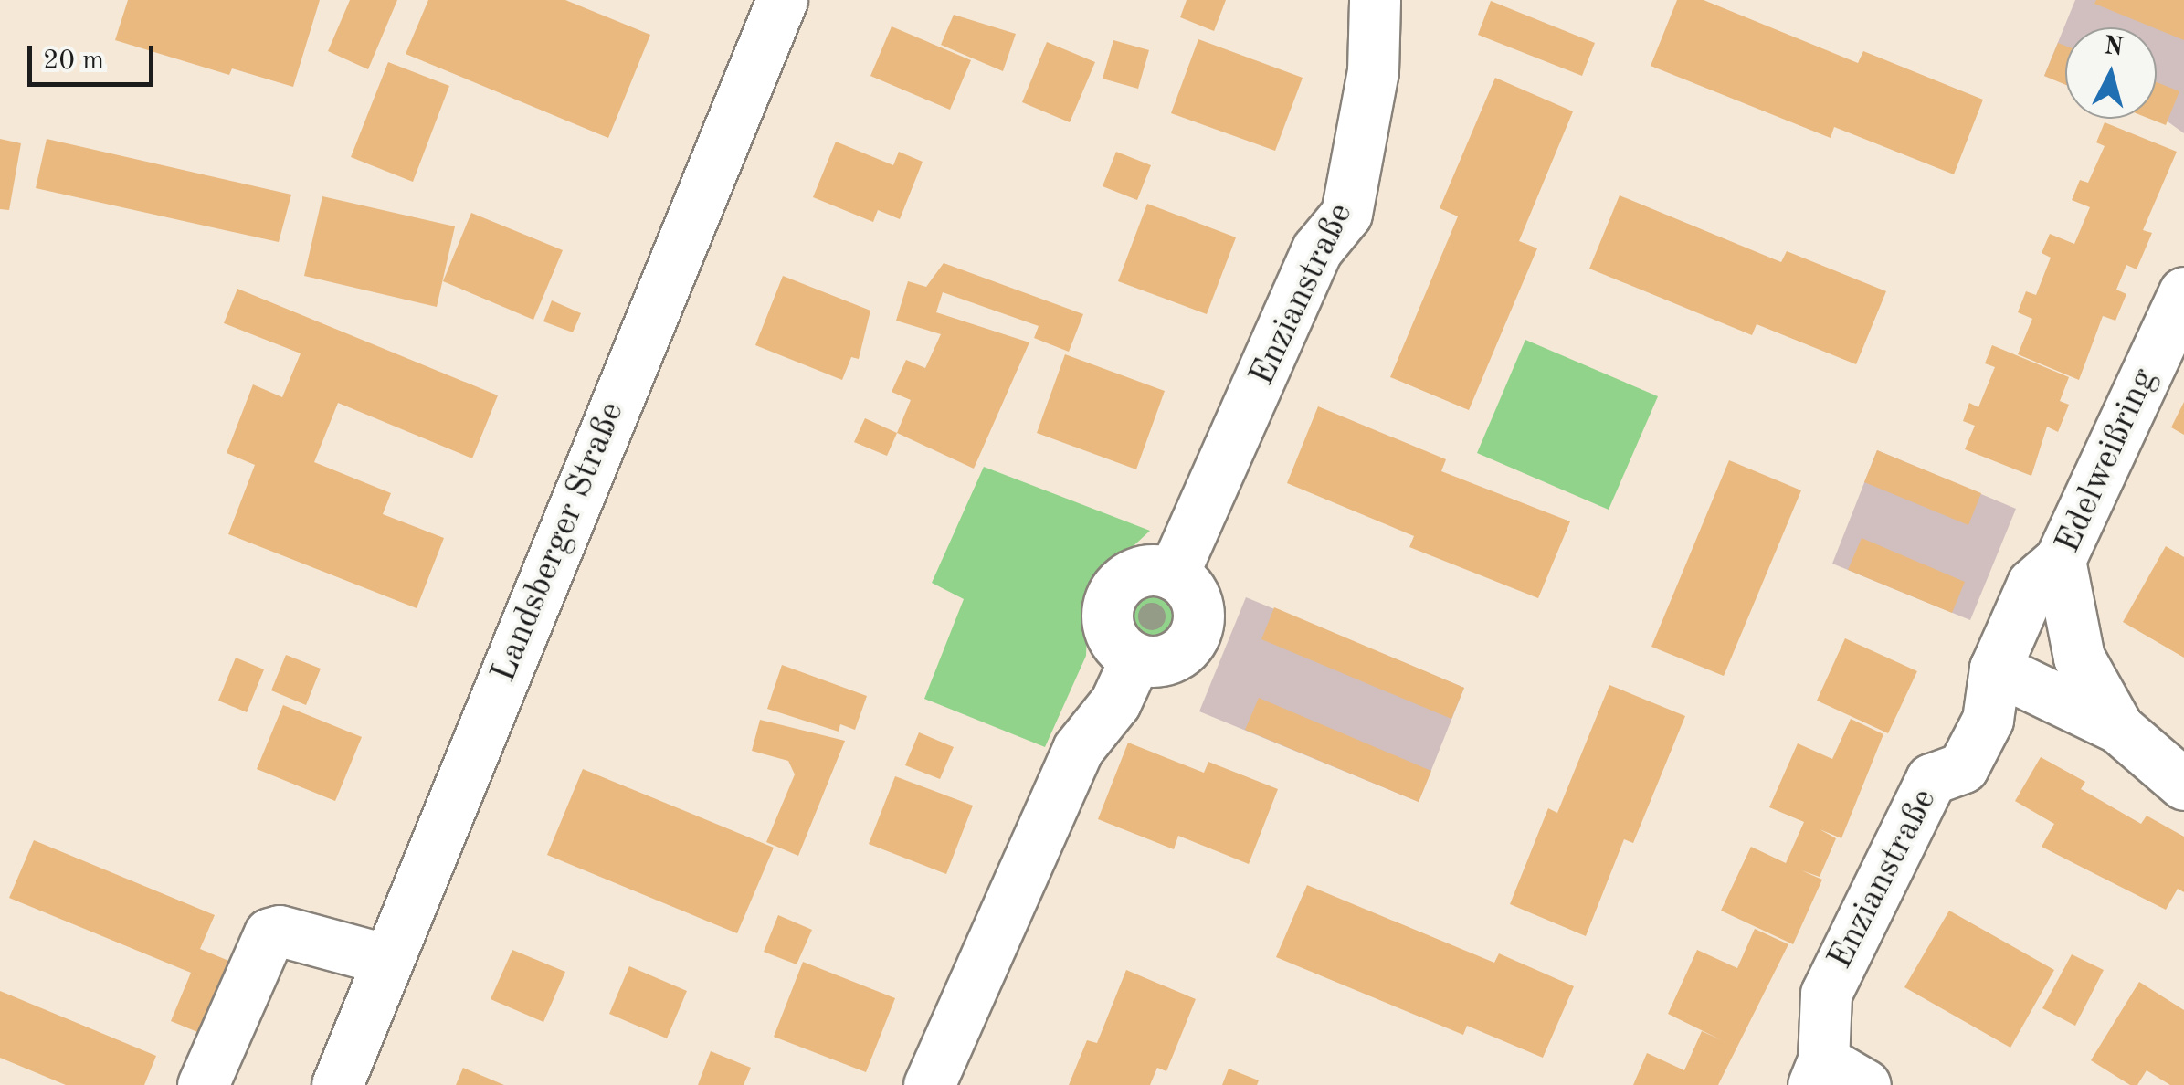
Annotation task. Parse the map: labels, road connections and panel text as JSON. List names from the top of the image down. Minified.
{"streets":{"street":["Enzianstraße","Edelweißring","Landsberger Straße"]},"crossings":[["Enzianstraße","Edelweißring"]],"scale_bar":"20 m","north":"top"}
